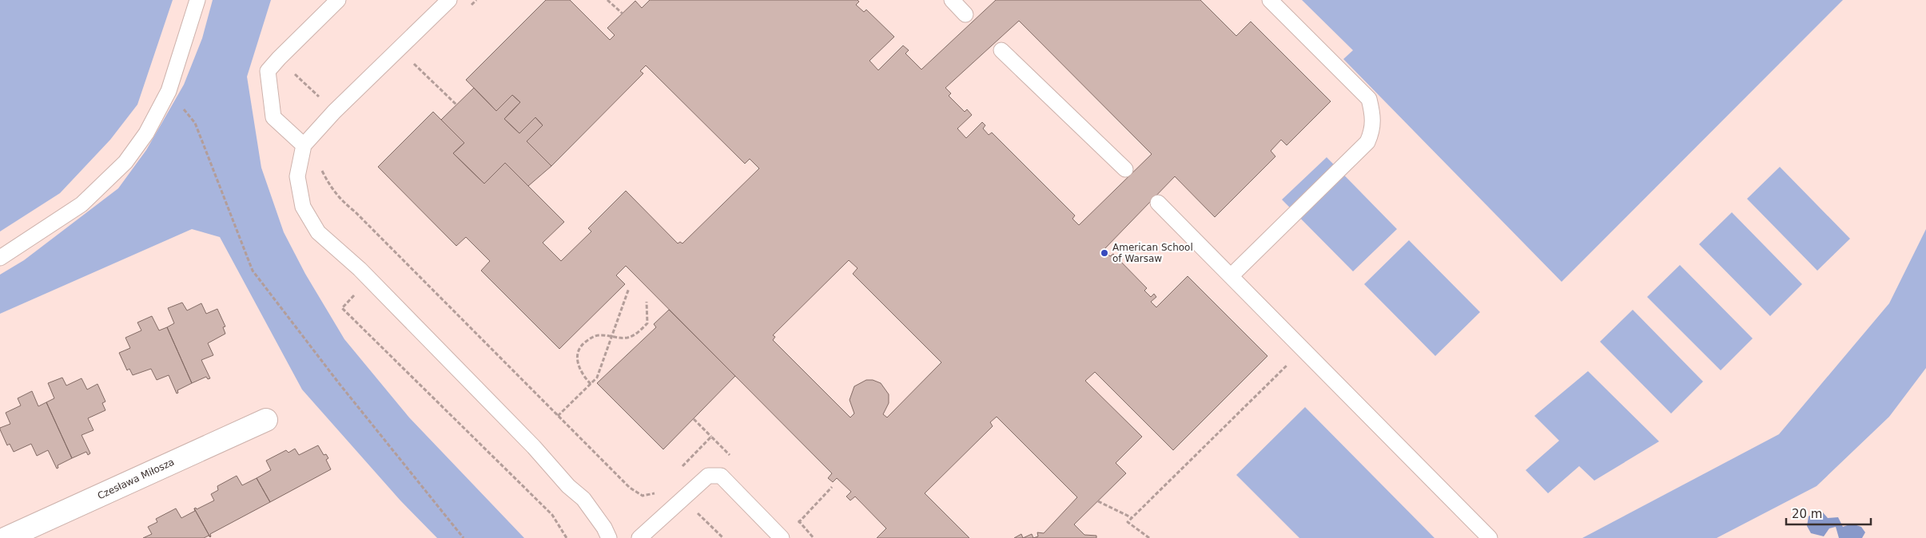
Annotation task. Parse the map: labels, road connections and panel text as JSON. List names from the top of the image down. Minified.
{"streets":{"street":["Czesława Miłosza"]},"places":["American School of Warsaw"],"scale_bar":"20 m"}
